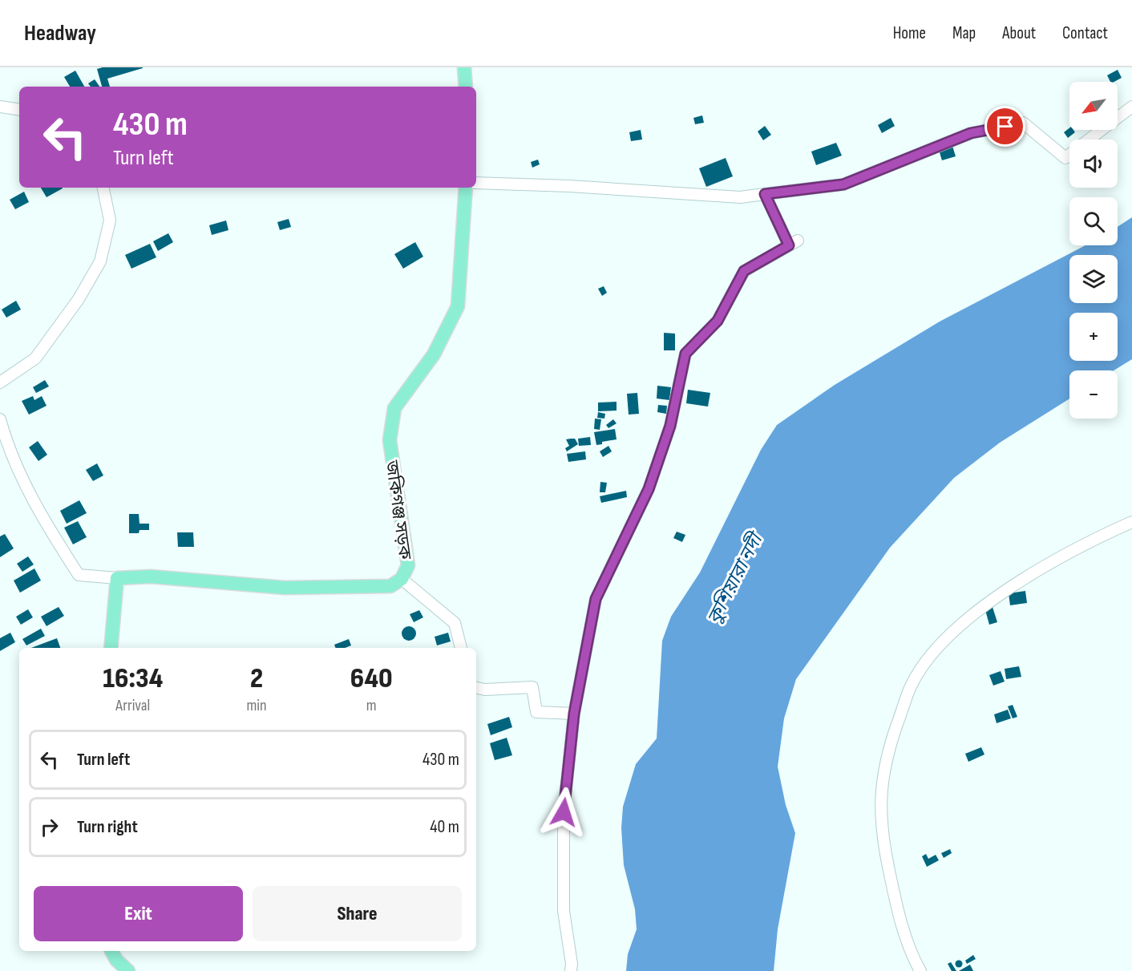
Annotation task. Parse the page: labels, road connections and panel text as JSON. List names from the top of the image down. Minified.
{"streets":{"main road":["জকিগঞ্জ সড়ক"]},"water":["কুশিয়ারা নদী"],"north":"bottom left","page":{"header":"Headway","nav":["Home","Map","About","Contact"],"map_buttons":["+","−"],"turn":["430 m","Turn left"],"eta":["16:34","Arrival","2","min","640","m"],"list":[{"name":"Turn left","value":"430 m"},{"name":"Turn right","value":"40 m"}],"buttons":["Exit","Share"]}}
